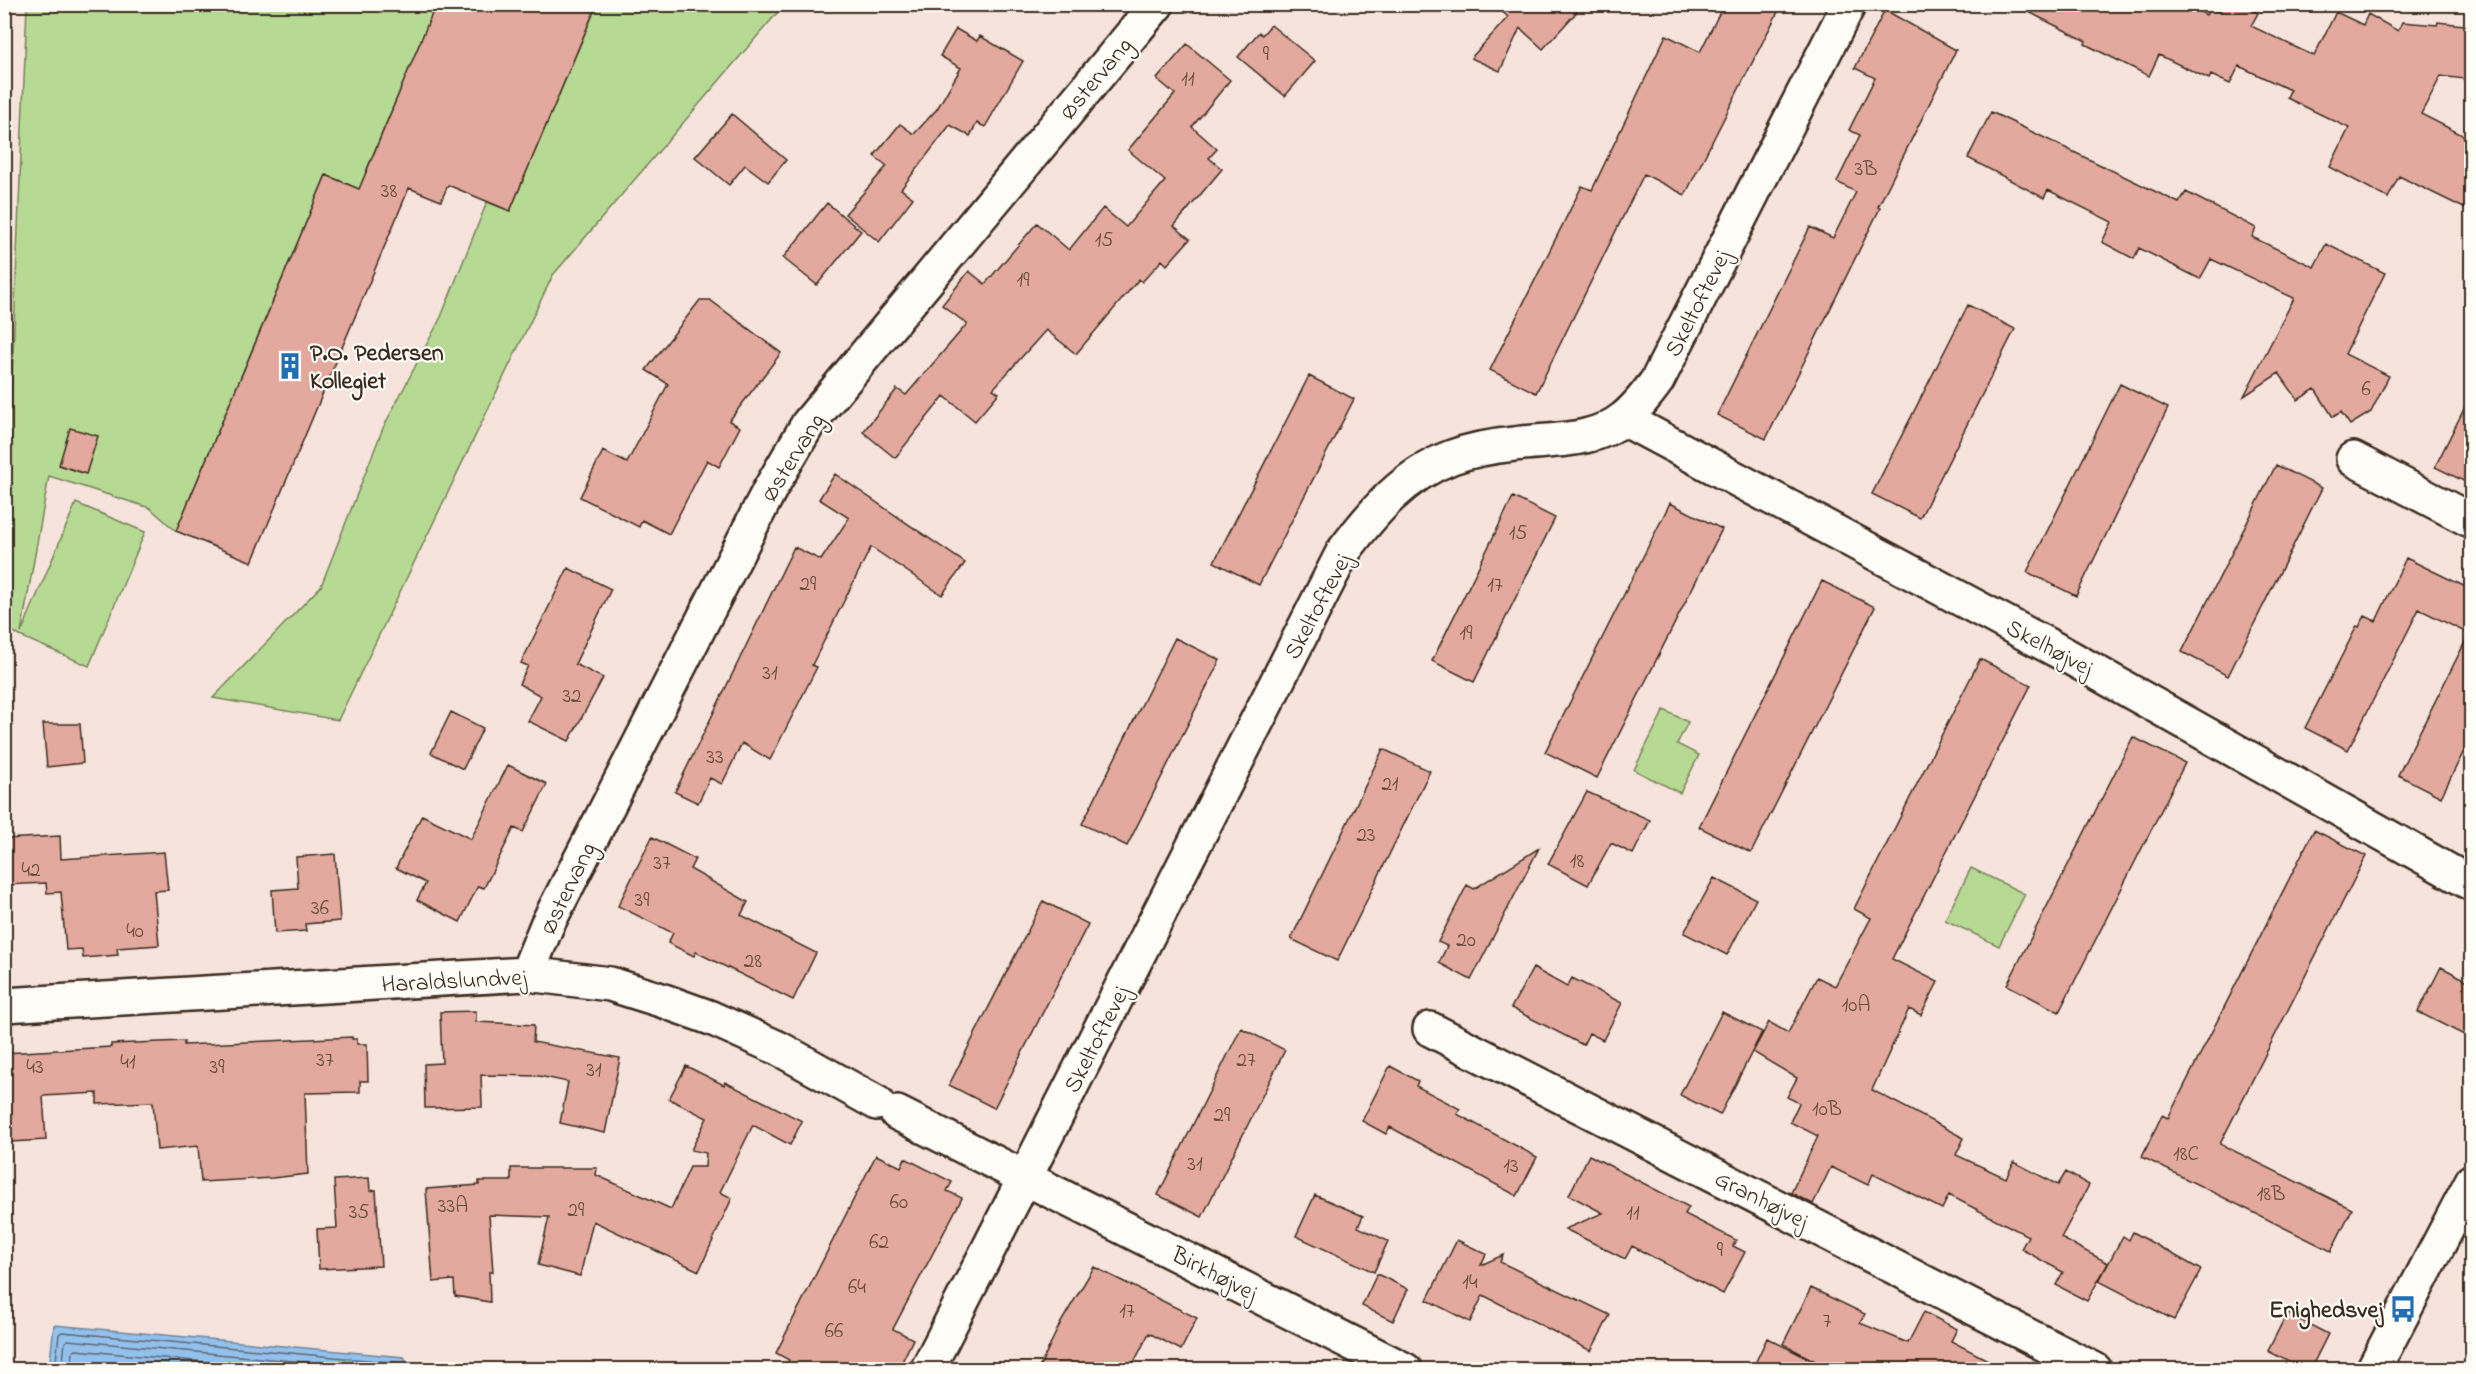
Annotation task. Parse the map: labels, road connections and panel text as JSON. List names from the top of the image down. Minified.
{"streets":{"street":["Østervang","Skeltoftevej","Skelhøjvej","Haraldslundvej","Granhøjvej","Birkhøjvej"]},"crossings":[["Østervang","Haraldslundvej"],["Skeltoftevej","Skelhøjvej"],["Skeltoftevej","Haraldslundvej"],["Skeltoftevej","Birkhøjvej"],["Haraldslundvej","Birkhøjvej"]],"places":{"building":["P.O. Pedersen Kollegiet"],"bus stop":["Enighedsvej"]},"house_numbers":["9","11","3B","38","15","19","6","15","29","17","19","31","32","33","21","23","18","37","42","39","36","40","20","28","10A","37","27","41","43","39","31","10B","29","18C","31","13","18B","60","33A","29","35","11","62","9","14","64","17","7","66"]}
